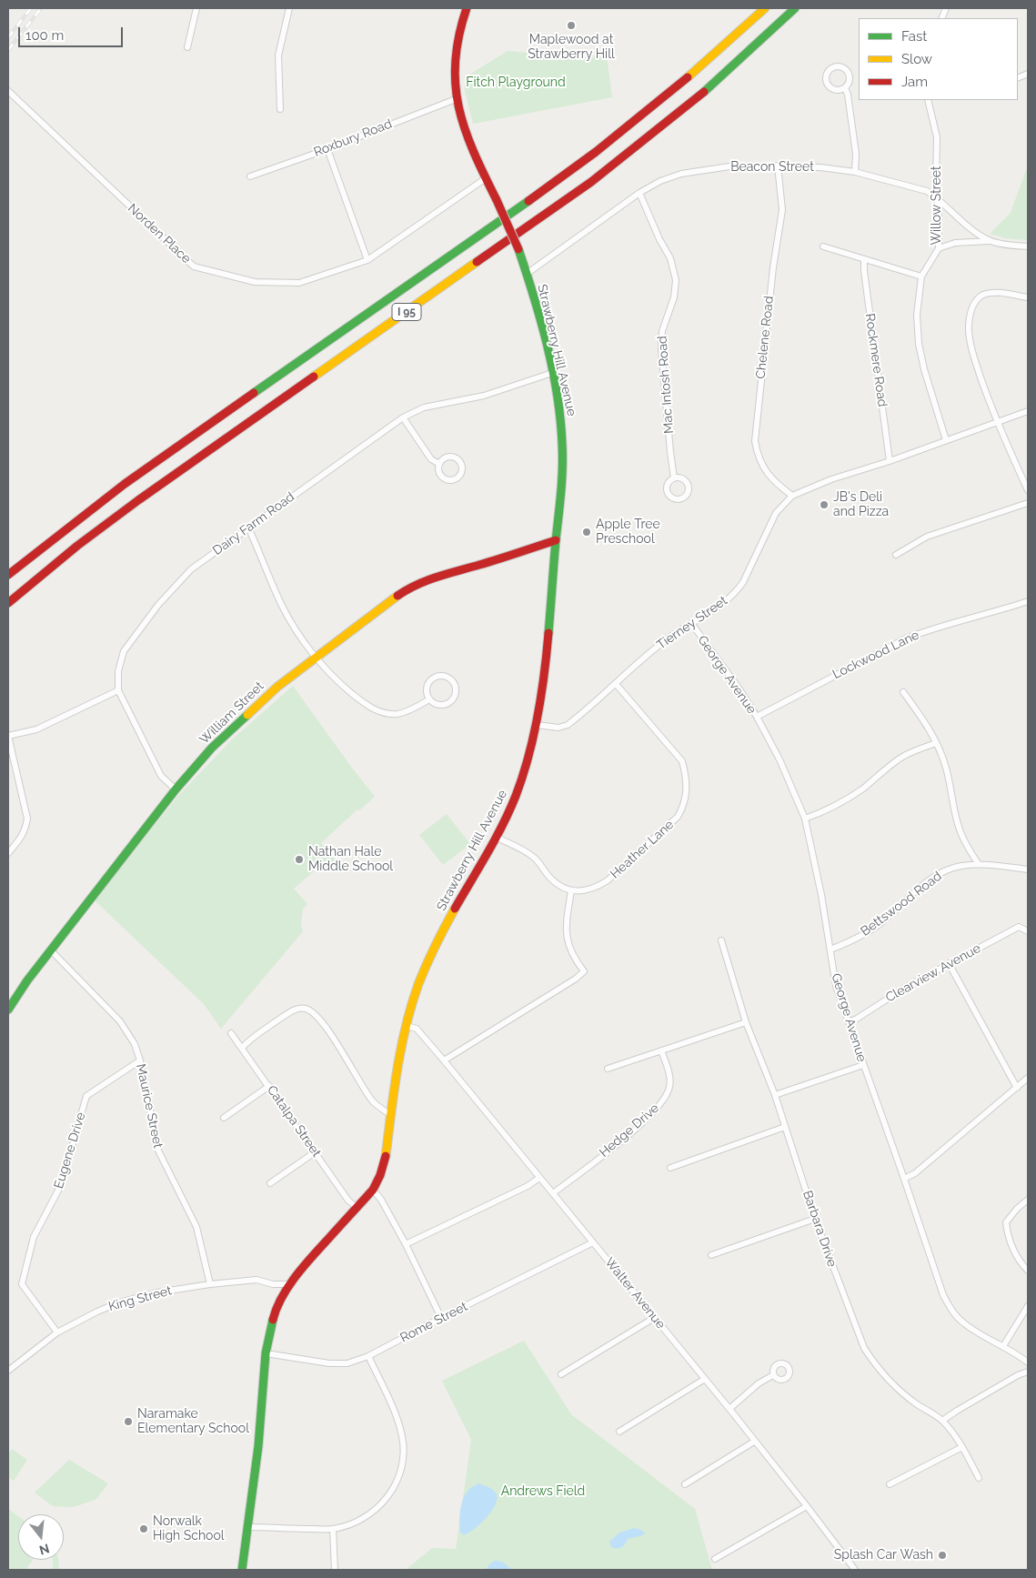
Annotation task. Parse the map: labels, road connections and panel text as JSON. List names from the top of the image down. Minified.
{"streets":{"main road":["I 95","Strawberry Hill Avenue","William Street"],"street":["Roxbury Road","Beacon Street","Willow Street","Norden Place","Chelene Road","Rockmere Road","Mac Intosh Road","Dairy Farm Road","Tierney Street","Lockwood Lane","George Avenue","Heather Lane","Bettswood Road","Clearview Avenue","Maurice Street","Catalpa Street","Hedge Drive","Eugene Drive","Barbara Drive","Walter Avenue","King Street","Rome Street"]},"crossings":[["Roxbury Road","Strawberry Hill Avenue"],["Beacon Street","Willow Street"],["Beacon Street","Chelene Road"],["Beacon Street","Strawberry Hill Avenue"],["Beacon Street","Mac Intosh Road"],["Willow Street","Tierney Street"],["Norden Place","Strawberry Hill Avenue"],["Chelene Road","Tierney Street"],["Strawberry Hill Avenue","Dairy Farm Road"],["Strawberry Hill Avenue","Tierney Street"],["Strawberry Hill Avenue","William Street"],["Strawberry Hill Avenue","Catalpa Street"],["Strawberry Hill Avenue","Walter Avenue"],["Strawberry Hill Avenue","King Street"],["Strawberry Hill Avenue","Rome Street"],["Rockmere Road","Tierney Street"],["Dairy Farm Road","William Street"],["Tierney Street","George Avenue"],["Tierney Street","Heather Lane"],["Lockwood Lane","George Avenue"],["George Avenue","Bettswood Road"],["George Avenue","Clearview Avenue"],["William Street","Maurice Street"],["Maurice Street","Eugene Drive"],["Maurice Street","King Street"],["Hedge Drive","Walter Avenue"],["Eugene Drive","King Street"],["Walter Avenue","Rome Street"]],"parks":["Fitch Playground","Andrews Field"],"places":["Maplewood at Strawberry Hill","JB's Deli and Pizza","Apple Tree Preschool","Nathan Hale Middle School","Naramake Elementary School","Norwalk High School","Splash Car Wash"],"legend":["Fast","Slow","Jam"],"scale_bar":"100 m","north":"bottom"}
